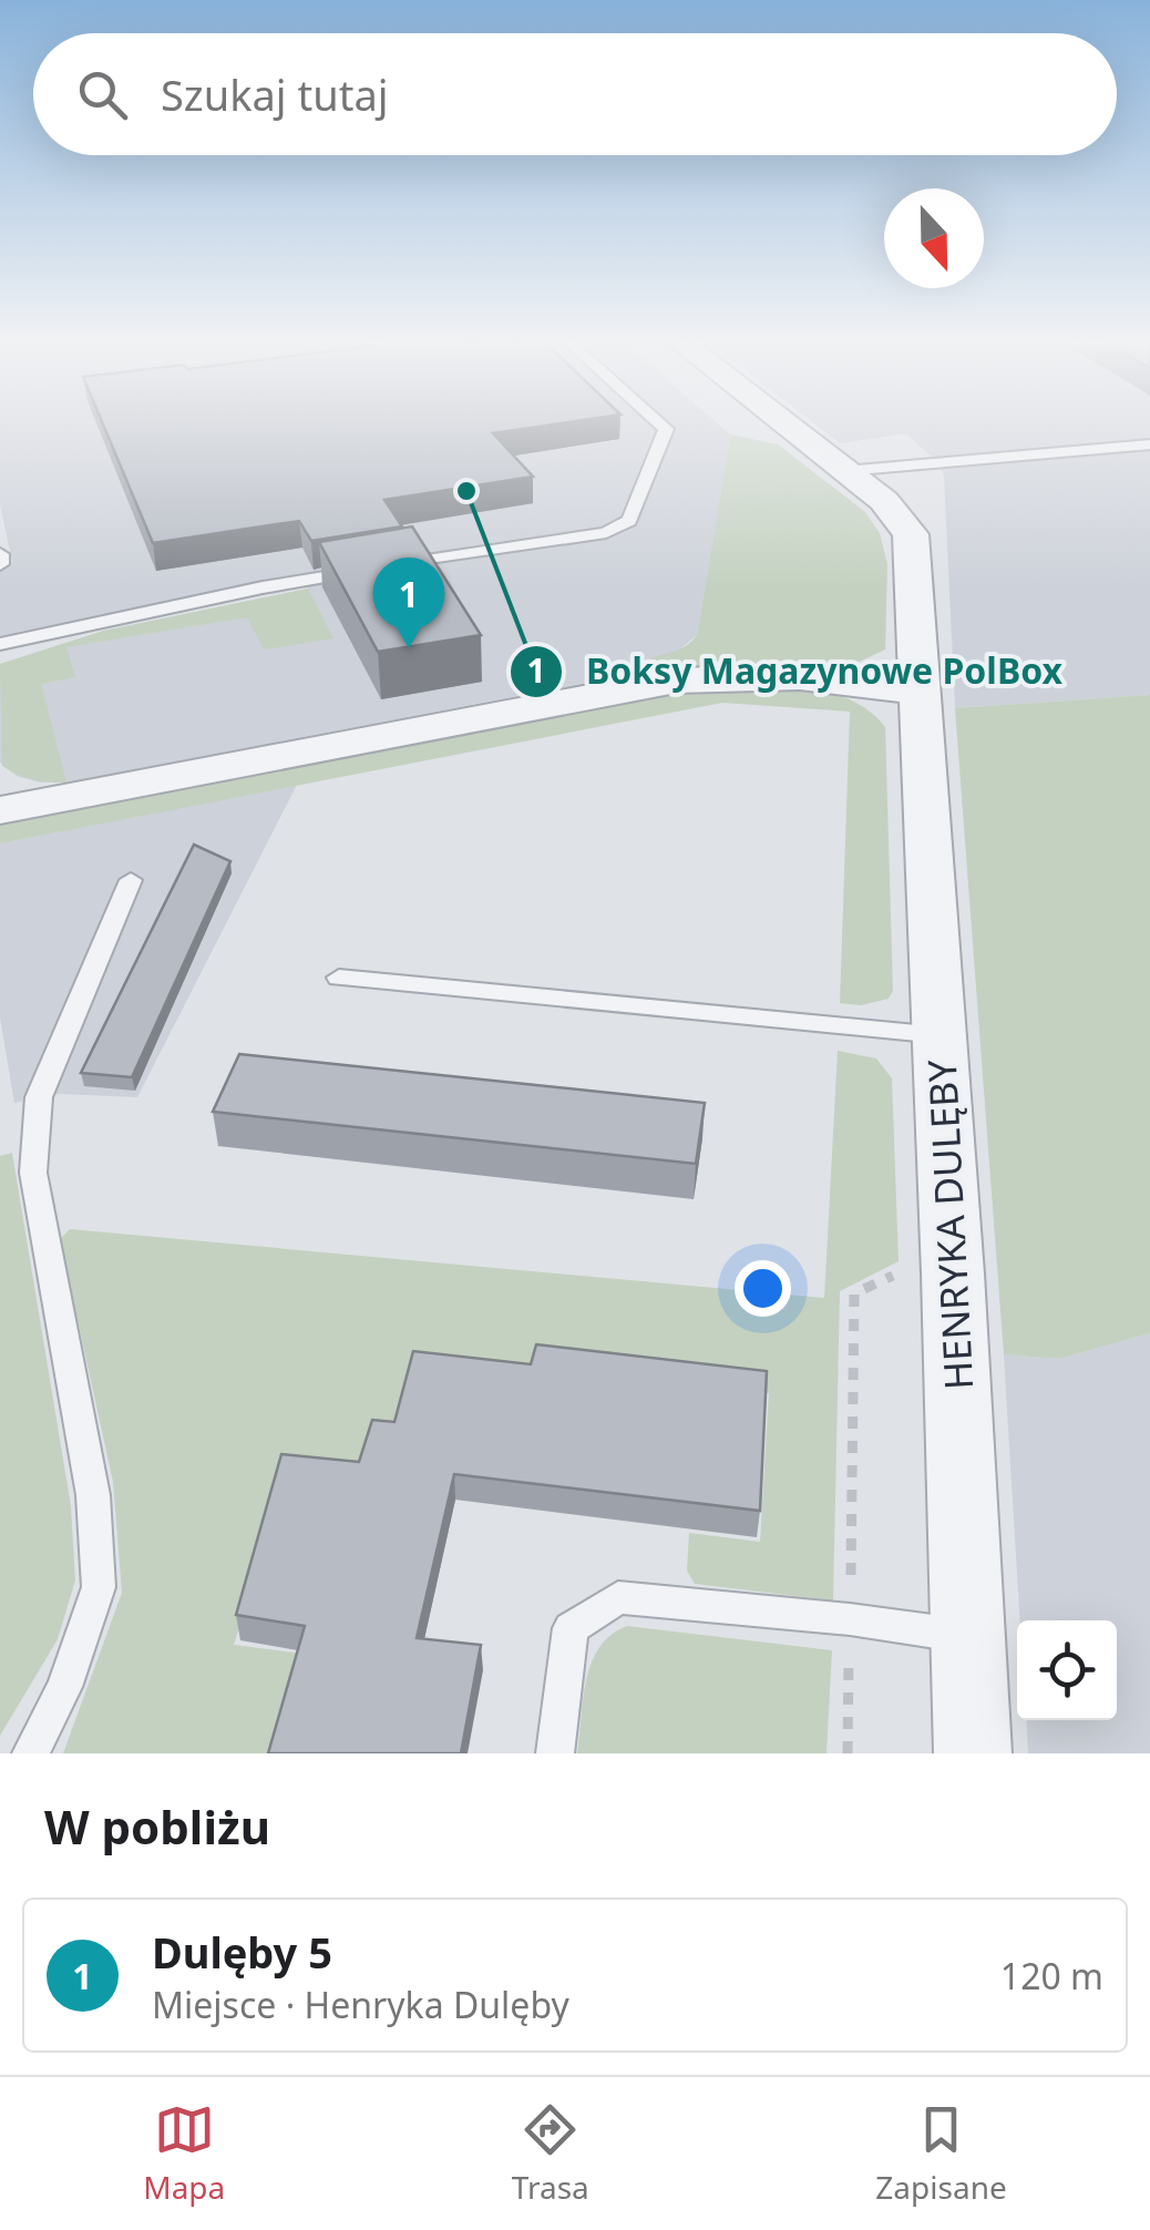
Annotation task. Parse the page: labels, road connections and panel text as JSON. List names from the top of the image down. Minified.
{"streets":{"street":["HENRYKA DULĘBY"]},"places":["Boksy Magazynowe PolBox"],"north":"bottom","page":{"search":"Szukaj tutaj","pins":"1","heading":"W pobliżu","list":[{"mark":"1","name":"Dulęby 5","note":"Miejsce · Henryka Dulęby","value":"120 m"}],"nav":["Mapa","Trasa","Zapisane"]}}
